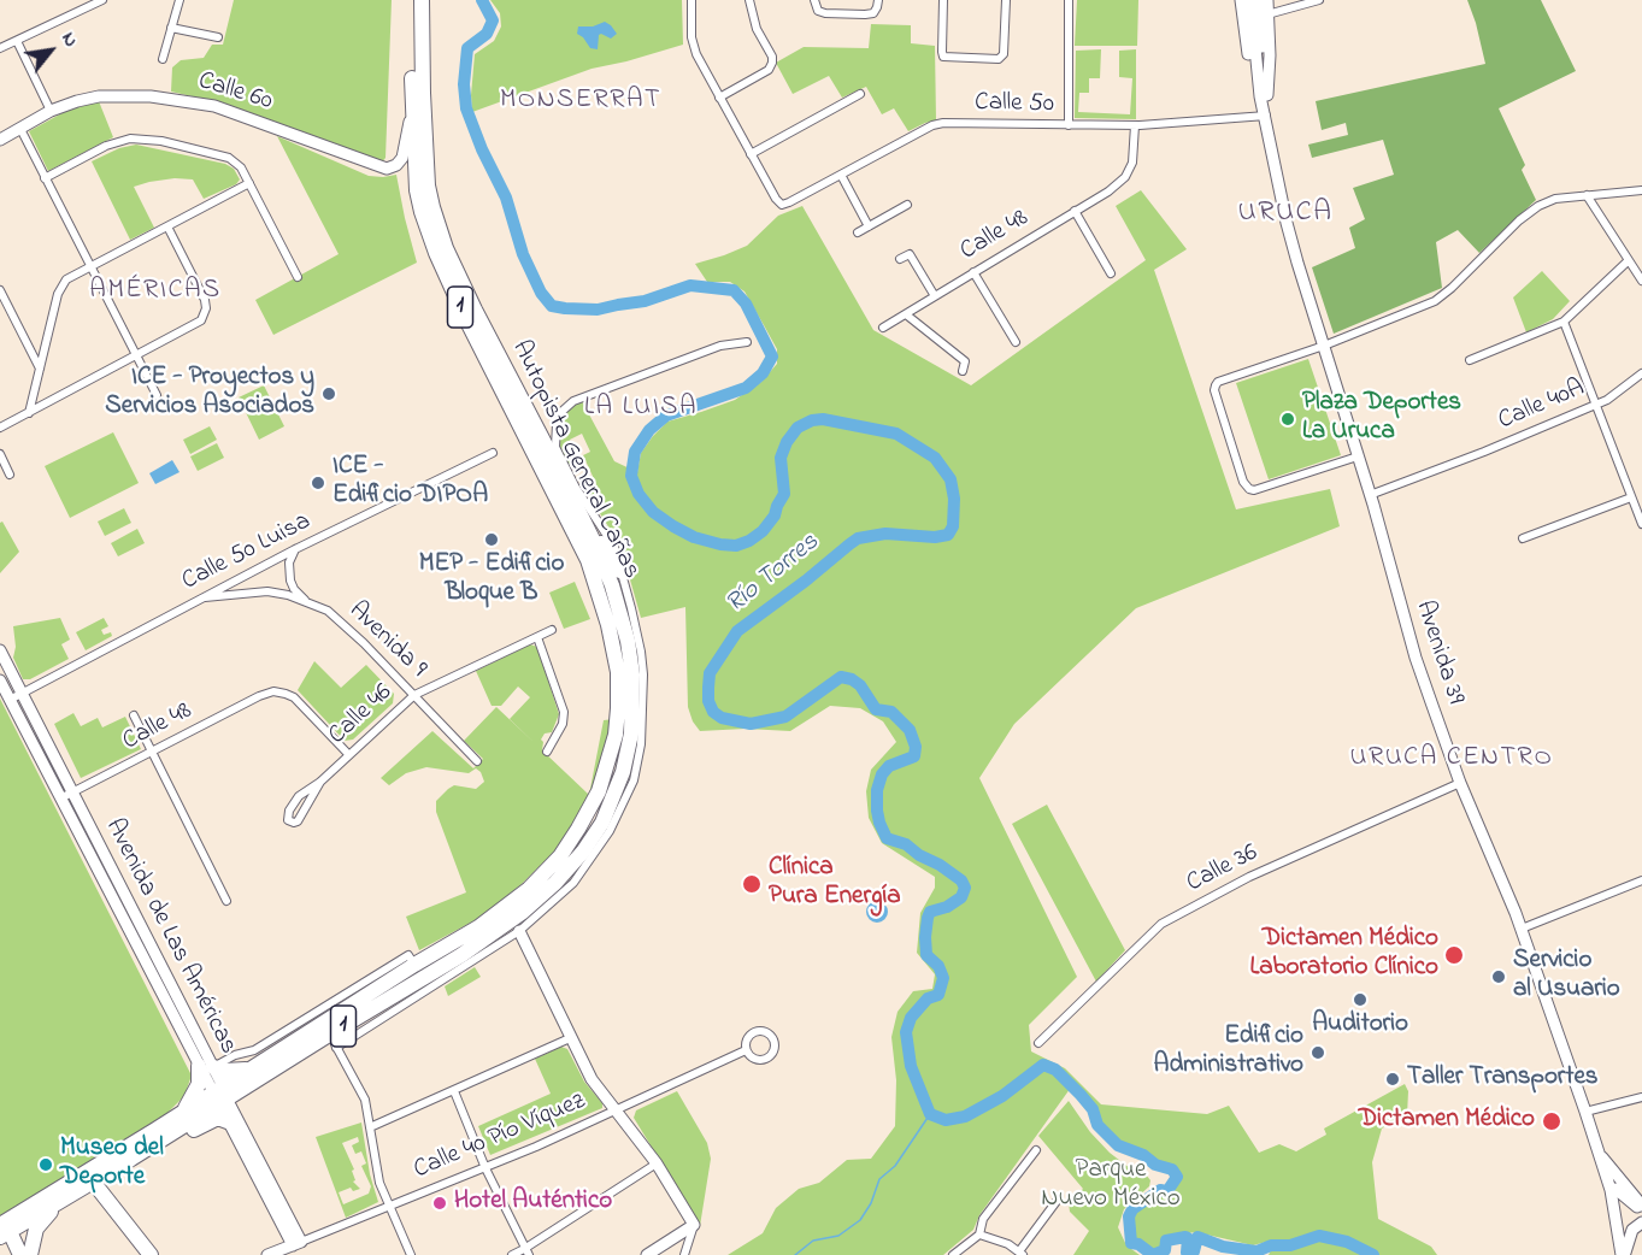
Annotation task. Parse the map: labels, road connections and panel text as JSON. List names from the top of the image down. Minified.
{"streets":{"highway":["1","Autopista General Cañas"],"main road":["Calle 60","Avenida 39","Avenida de Las Américas","Calle 40 Pío Víquez"],"street":["Calle 50","Calle 48","Calle 40A","Calle 50 Luisa","Avenida 9","Calle 46","Calle 36"]},"crossings":[["Calle 60","Autopista General Cañas"],["Calle 50","Calle 48"],["Calle 50","Avenida 39"],["Calle 48","Calle 46"],["Calle 48","Avenida de Las Américas"],["1","Autopista General Cañas"],["1","Avenida de Las Américas"],["Calle 40A","Avenida 39"],["Autopista General Cañas","Avenida de Las Américas"],["Calle 50 Luisa","Avenida 9"],["Calle 50 Luisa","Avenida de Las Américas"],["Avenida 9","Calle 46"],["Avenida 39","Calle 36"],["Avenida de Las Américas","Calle 40 Pío Víquez"]],"districts":["MONSERRAT","URUCA","AMÉRICAS","LA LUISA","URUCA CENTRO"],"water":["Río Torres"],"parks":["Parque Nuevo México"],"places":["ICE - Proyectos y Servicios Asociados","Plaza Deportes La Uruca","ICE - Edificio DIPOA","MEP - Edificio Bloque B","Clínica Pura Energía","Dictamen Médico Laboratorio Clínico","Servicio al Usuario","Auditorio","Edificio Administrativo","Taller Transportes","Dictamen Médico","Museo del Deporte","Hotel Auténtico"],"north":"top right"}
